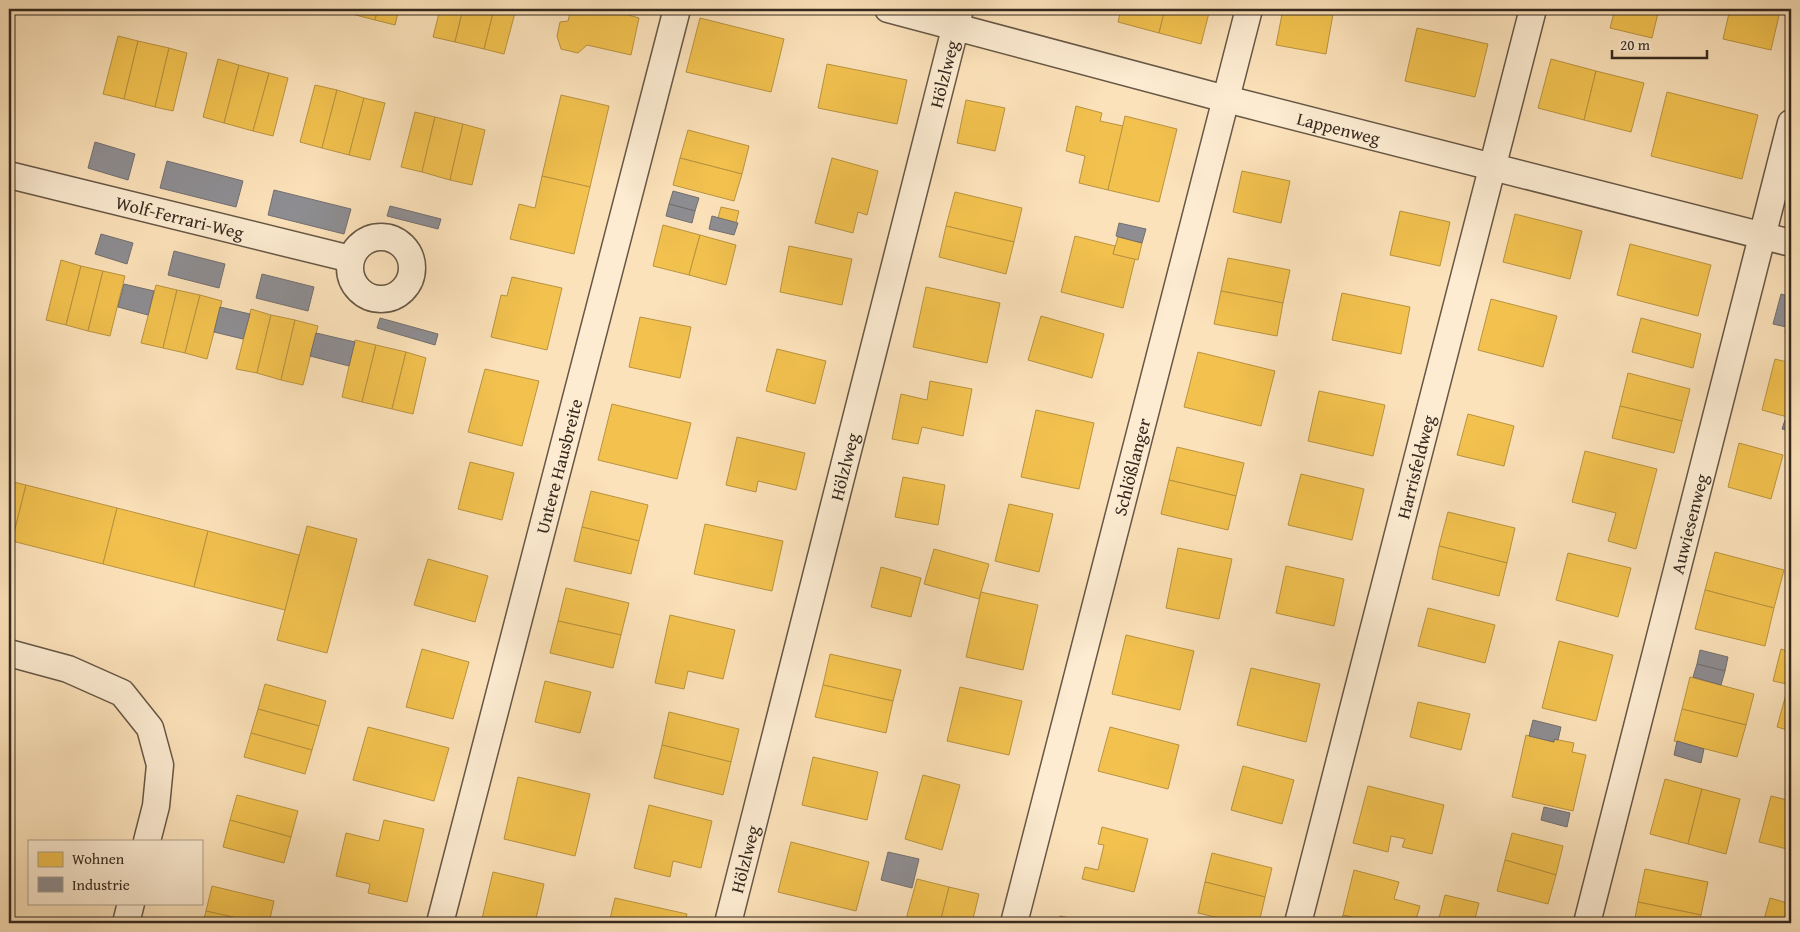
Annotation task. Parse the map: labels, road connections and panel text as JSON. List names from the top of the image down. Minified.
{"streets":{"street":["Hölzlweg","Lappenweg","Wolf-Ferrari-Weg","Untere Hausbreite","Schlößlanger","Harrisfeldweg","Auwiesenweg"]},"crossings":[["Hölzlweg","Lappenweg"],["Lappenweg","Schlößlanger"],["Lappenweg","Harrisfeldweg"],["Lappenweg","Auwiesenweg"]],"legend":["Wohnen","Industrie"],"scale_bar":"20 m"}
